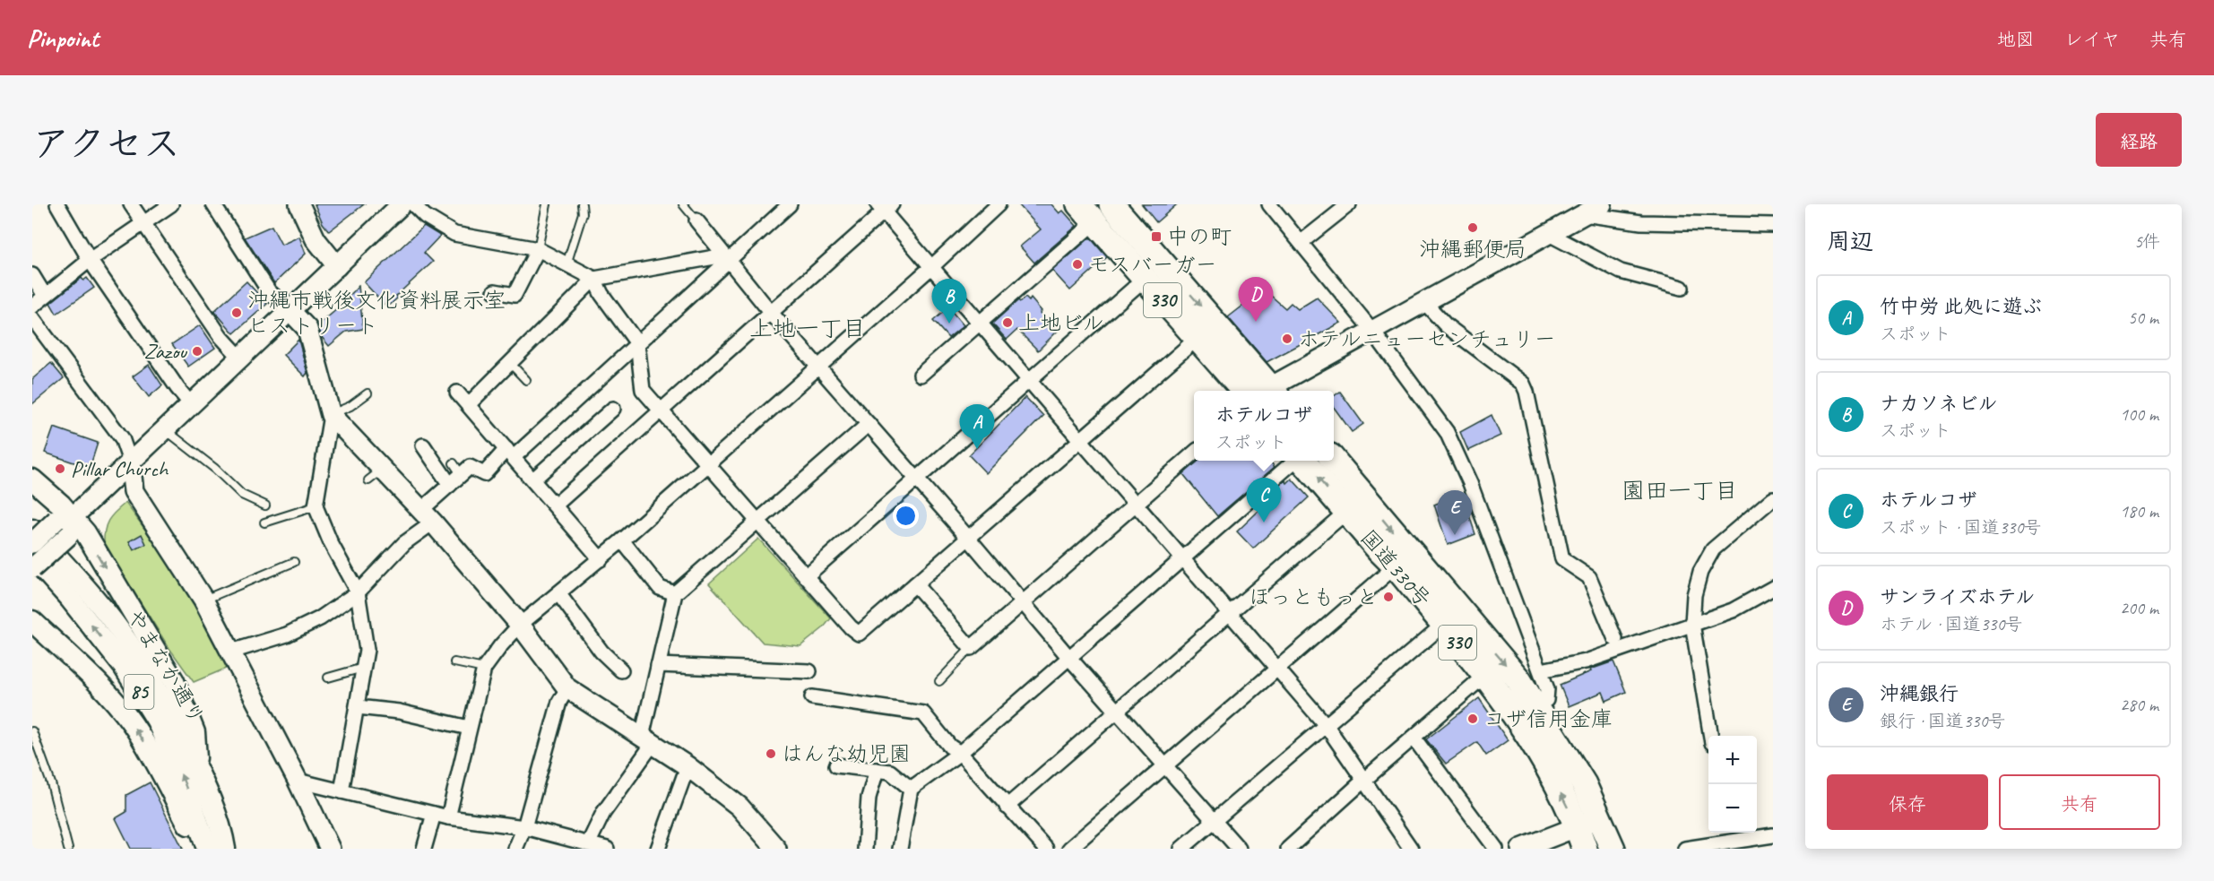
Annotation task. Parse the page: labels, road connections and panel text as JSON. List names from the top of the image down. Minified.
{"streets":{"highway":["330","国道330号"],"main road":["やまなか通り","85"]},"districts":["上地一丁目","園田一丁目"],"places":{"other":["沖縄郵便局","モスバーガー","沖縄市戦後文化資料展示室 ヒストリート","上地ビル","ホテルニューセンチュリー","Zazou","Pillar Church","ほっともっと","コザ信用金庫","はんな幼児園"],"transit":["中の町"]},"page":{"header":"Pinpoint","nav":["地図","レイヤ","共有"],"title":"アクセス","buttons":["経路",["保存","共有"]],"heading":["周辺","5件"],"list":[{"mark":"A","name":"竹中労 此処に遊ぶ","note":"スポット","value":"50 m"},{"mark":"B","name":"ナカソネビル","note":"スポット","value":"100 m"},{"mark":"C","name":"ホテルコザ","note":"スポット · 国道330号","value":"180 m"},{"mark":"D","name":"サンライズホテル","note":"ホテル · 国道330号","value":"200 m"},{"mark":"E","name":"沖縄銀行","note":"銀行 · 国道330号","value":"280 m"}],"pins":["D","B","A","C","E"],"popup":["ホテルコザ","スポット"],"map_buttons":["+","−"]}}
